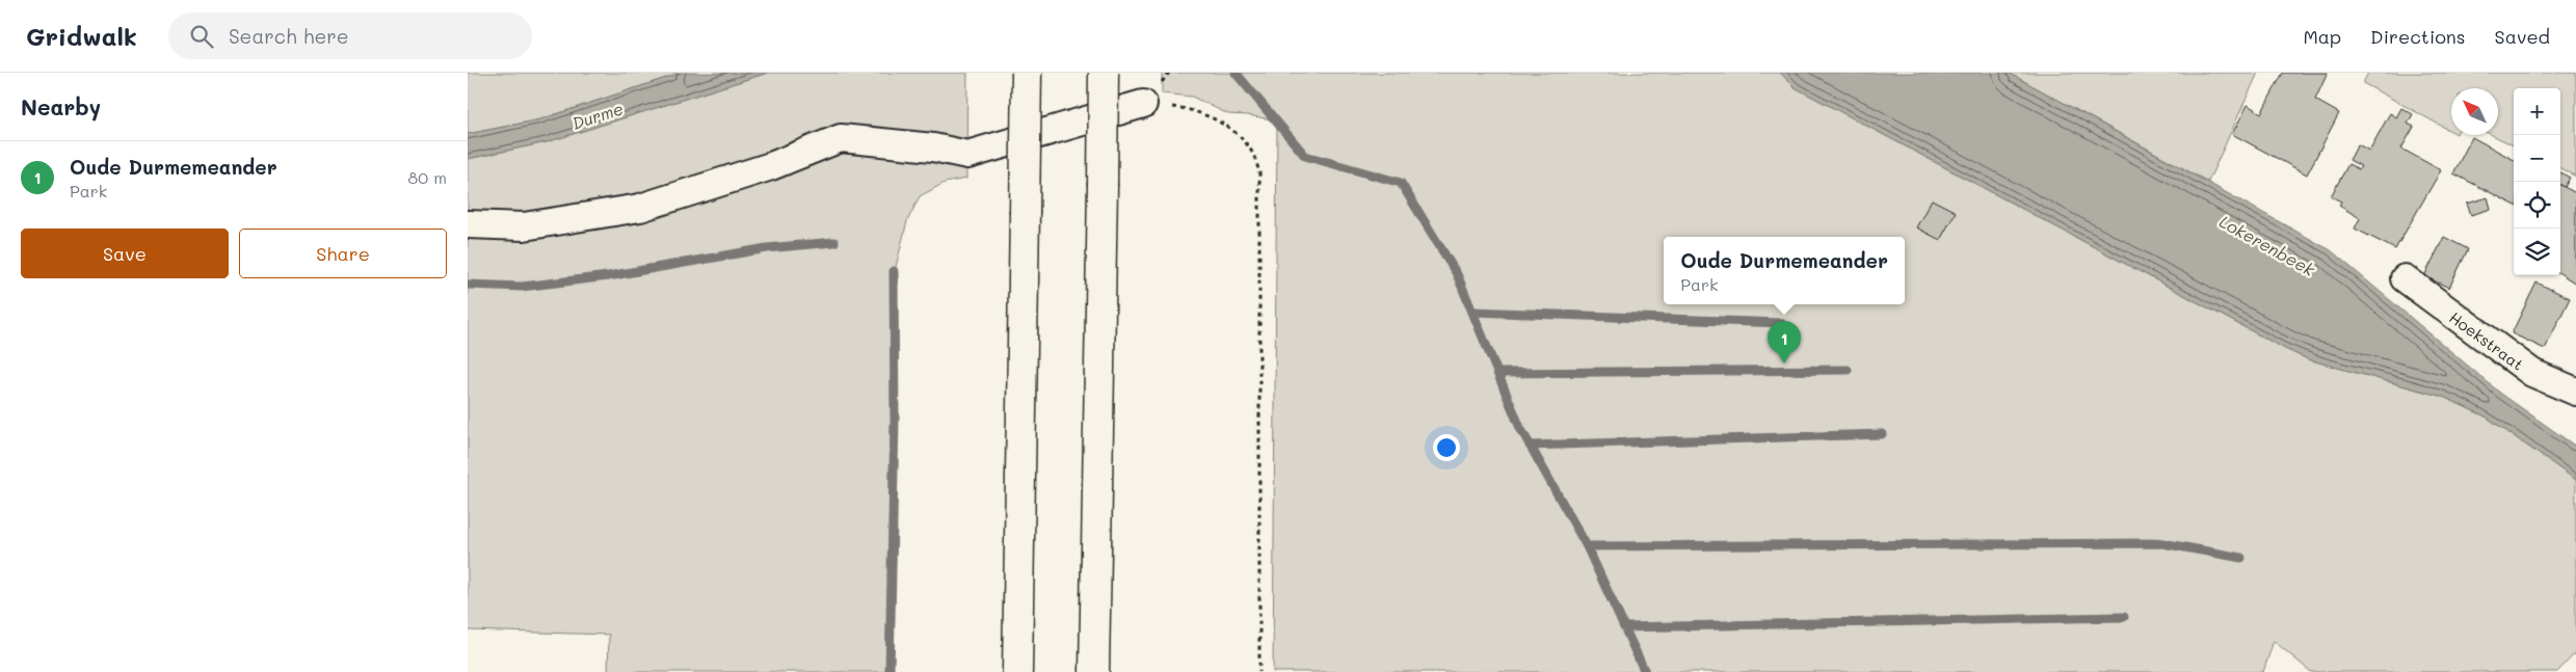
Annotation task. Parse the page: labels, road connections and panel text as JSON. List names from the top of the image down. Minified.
{"streets":{"street":["Hoekstraat"]},"water":["Durme","Lokerenbeek"],"north":"top left","page":{"header":"Gridwalk","search":"Search here","nav":["Map","Directions","Saved"],"heading":"Nearby","map_buttons":["+","−"],"list":[{"mark":"1","name":"Oude Durmemeander","note":"Park","value":"80 m"}],"buttons":["Save","Share"],"popup":["Oude Durmemeander","Park"],"pins":"1"}}
